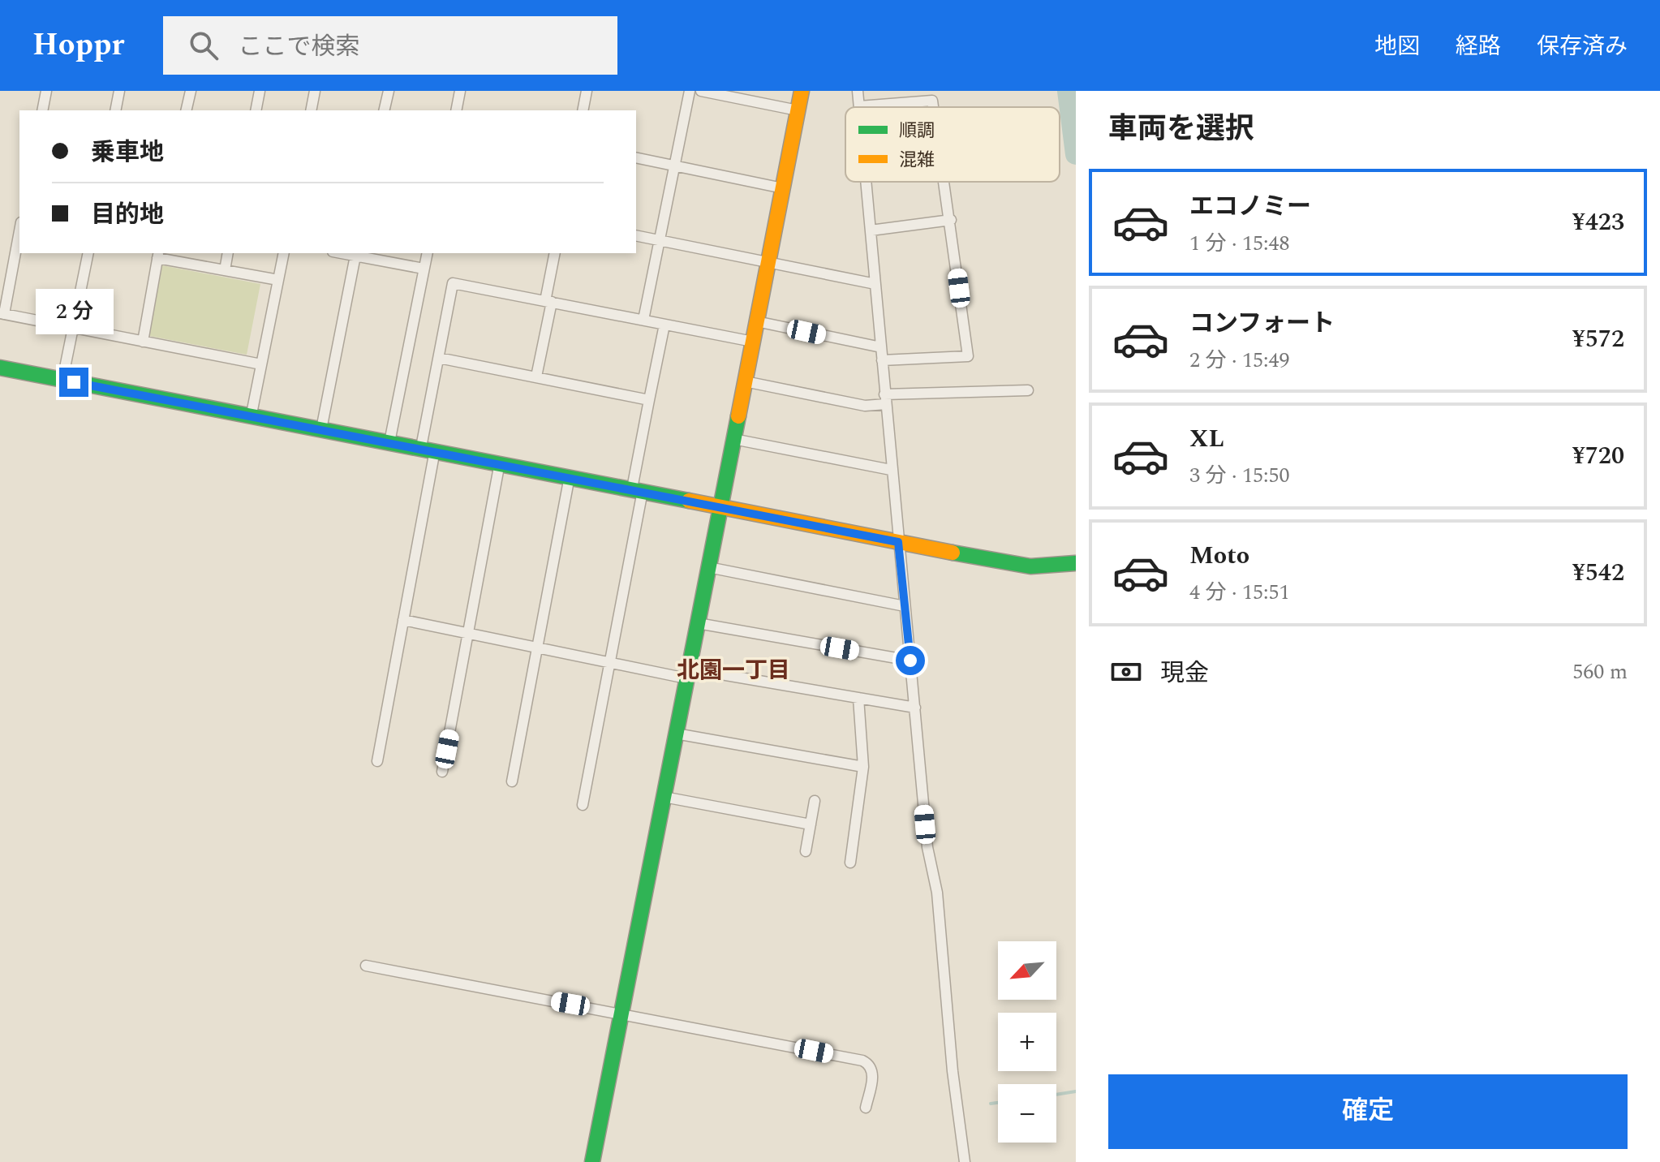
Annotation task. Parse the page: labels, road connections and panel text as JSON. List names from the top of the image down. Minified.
{"districts":["北園一丁目"],"legend":["順調","混雑"],"north":"bottom left","page":{"header":"Hoppr","search":"ここで検索","nav":["地図","経路","保存済み"],"heading":"車両を選択","banner":["乗車地","目的地"],"list":[{"name":"エコノミー","note":"1 分 · 15:48","value":"¥423"},{"name":"コンフォート","note":"2 分 · 15:49","value":"¥572"},{"name":"XL","note":"3 分 · 15:50","value":"¥720"},{"name":"Moto","note":"4 分 · 15:51","value":"¥542"}],"bubble":"2 分","pay":["現金","560 m"],"map_buttons":["+","−"],"buttons":"確定"}}
